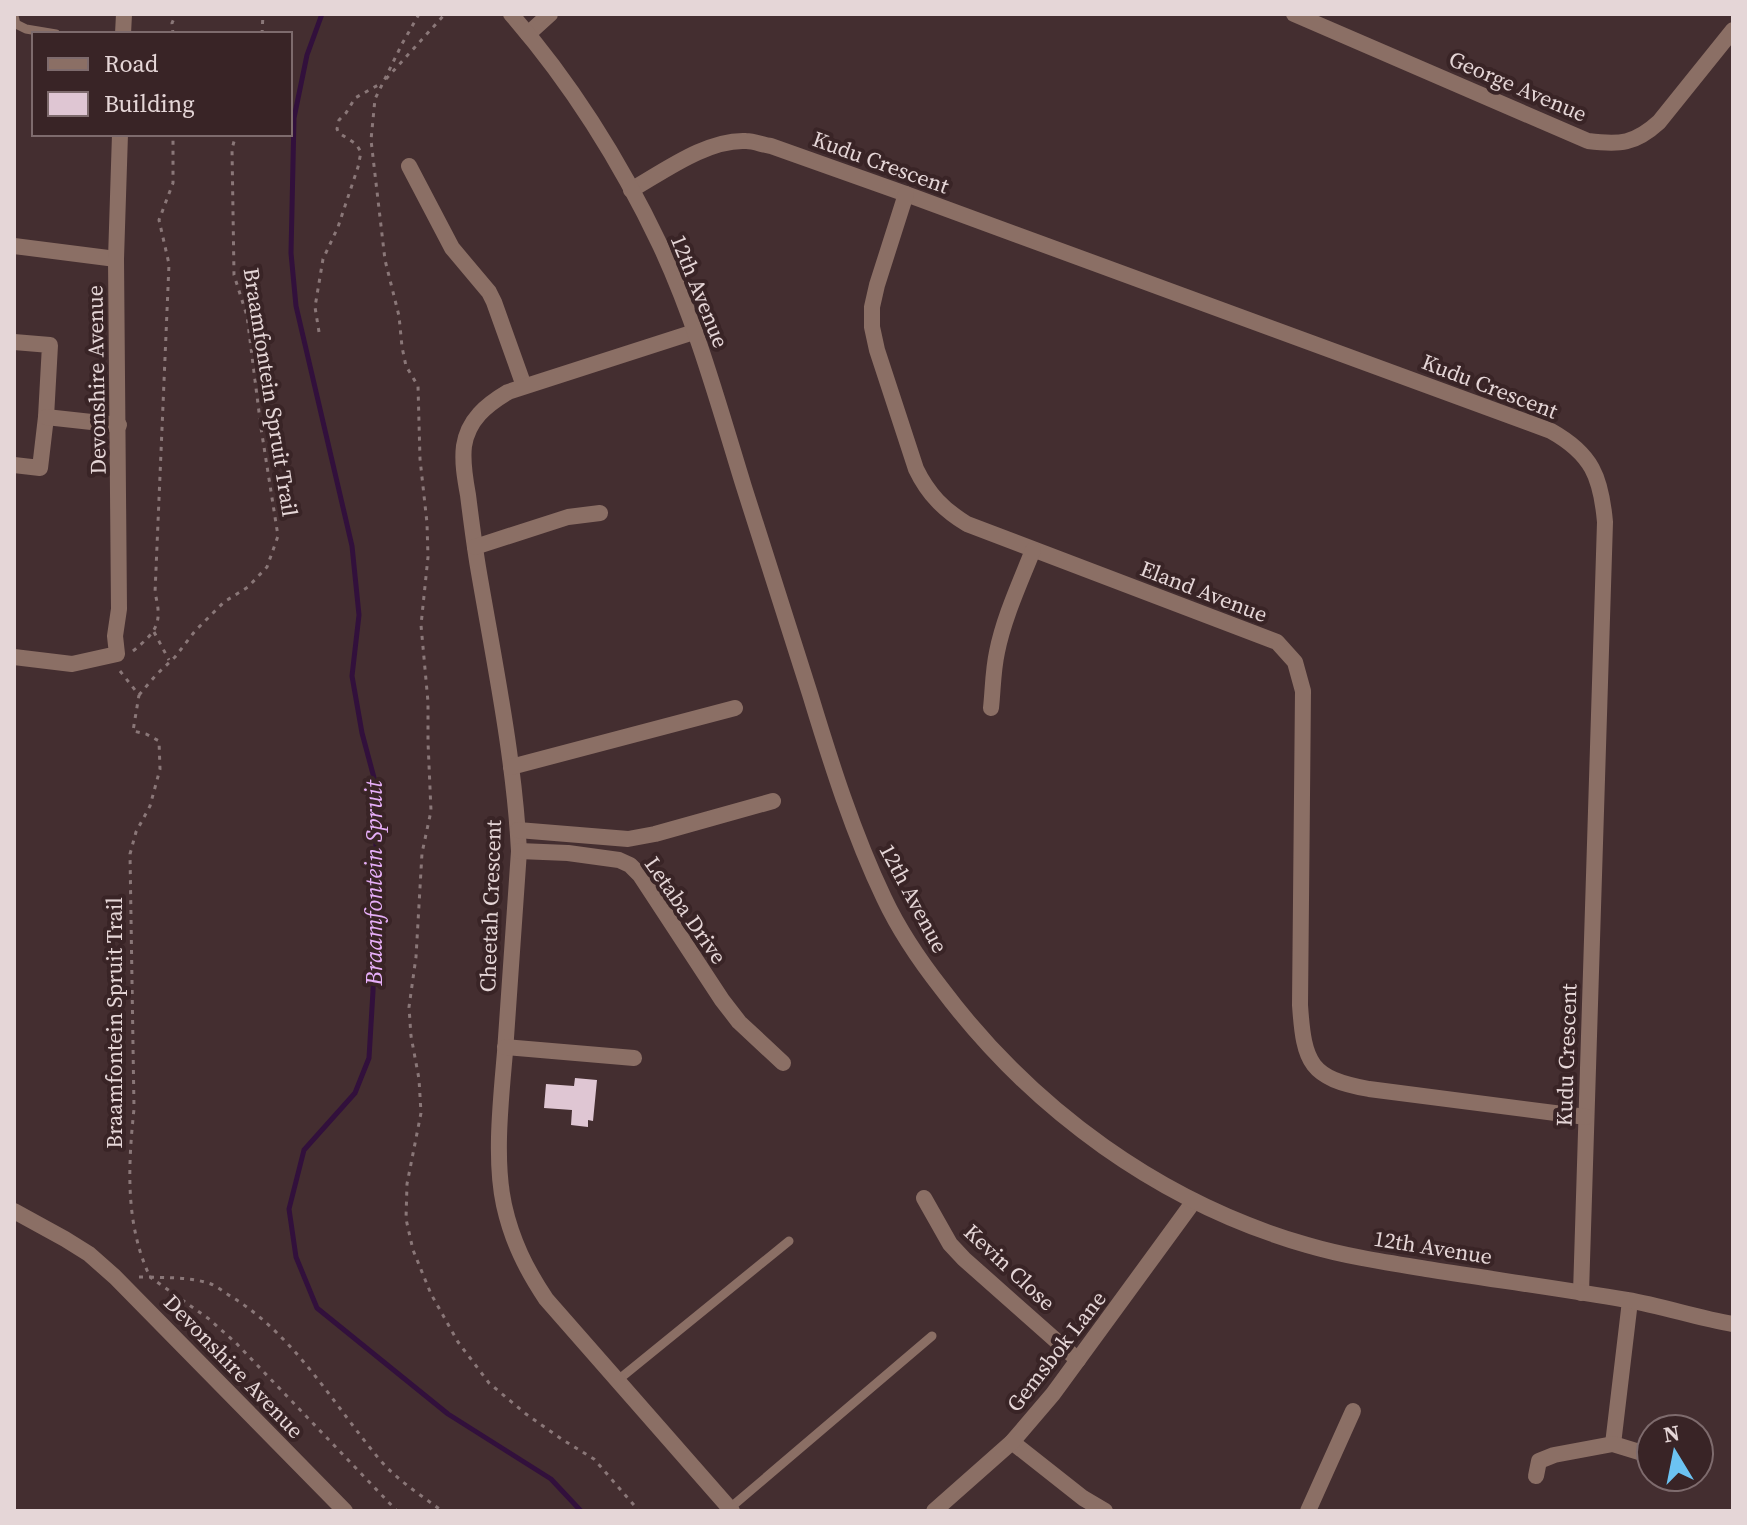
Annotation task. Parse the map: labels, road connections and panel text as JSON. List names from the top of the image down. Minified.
{"streets":{"street":["George Avenue","Kudu Crescent","12th Avenue","Devonshire Avenue","Eland Avenue","Cheetah Crescent","Letaba Drive","Kevin Close","Gemsbok Lane"],"path":["Braamfontein Spruit Trail"]},"crossings":[["Kudu Crescent","12th Avenue"],["Kudu Crescent","Eland Avenue"],["12th Avenue","Cheetah Crescent"],["12th Avenue","Gemsbok Lane"],["Cheetah Crescent","Letaba Drive"],["Kevin Close","Gemsbok Lane"]],"water":["Braamfontein Spruit"],"legend":["Road","Building"],"north":"top"}
